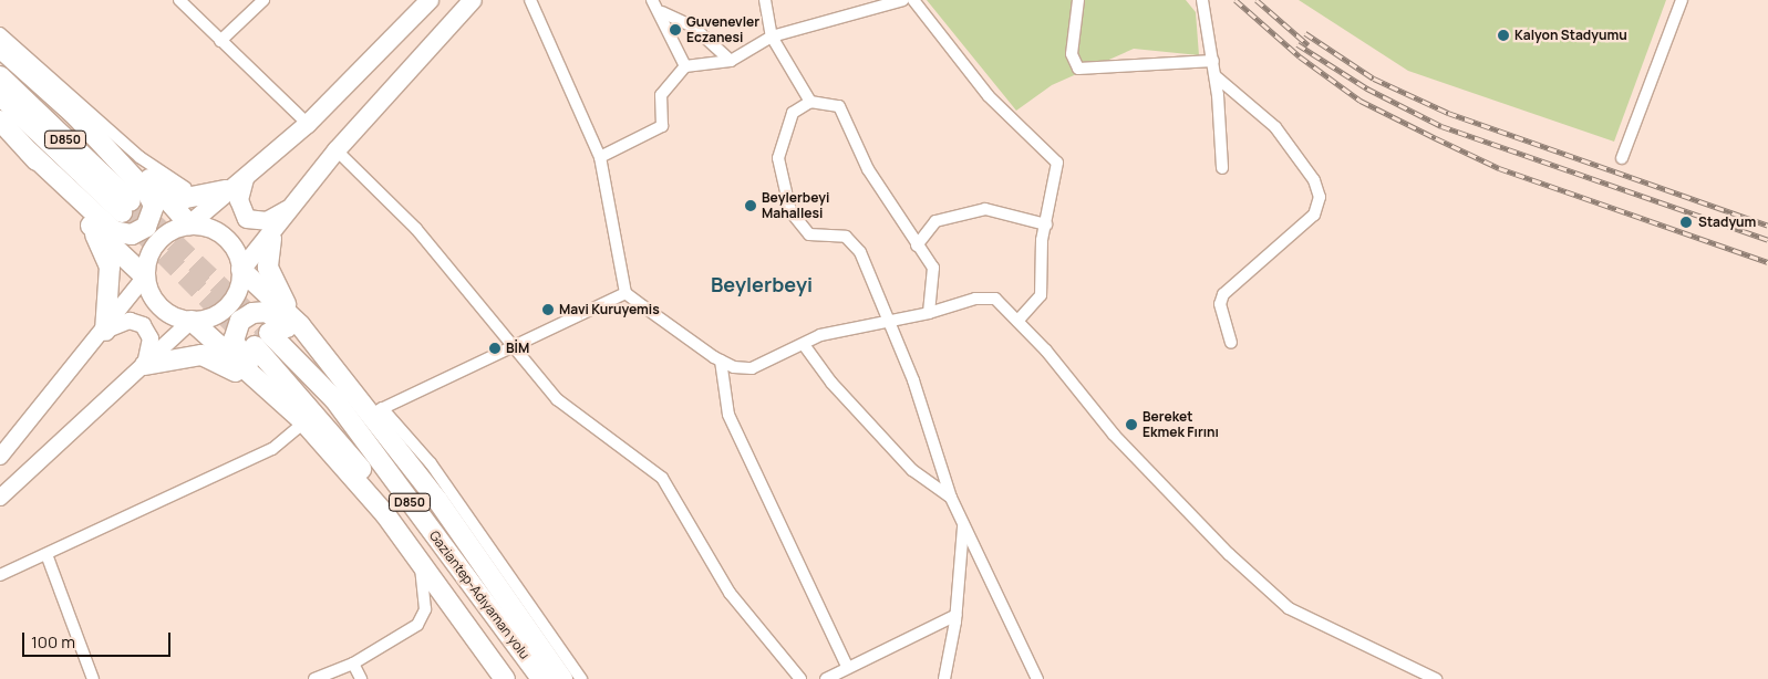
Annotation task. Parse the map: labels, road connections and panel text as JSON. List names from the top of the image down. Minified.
{"streets":{"highway":["D850","Gaziantep-Adıyaman yolu"]},"districts":["Beylerbeyi"],"places":["Guvenevler Eczanesi","Kalyon Stadyumu","Beylerbeyi Mahallesi","Stadyum","Mavi Kuruyemis","BİM","Bereket Ekmek Fırını"],"scale_bar":"100 m"}
